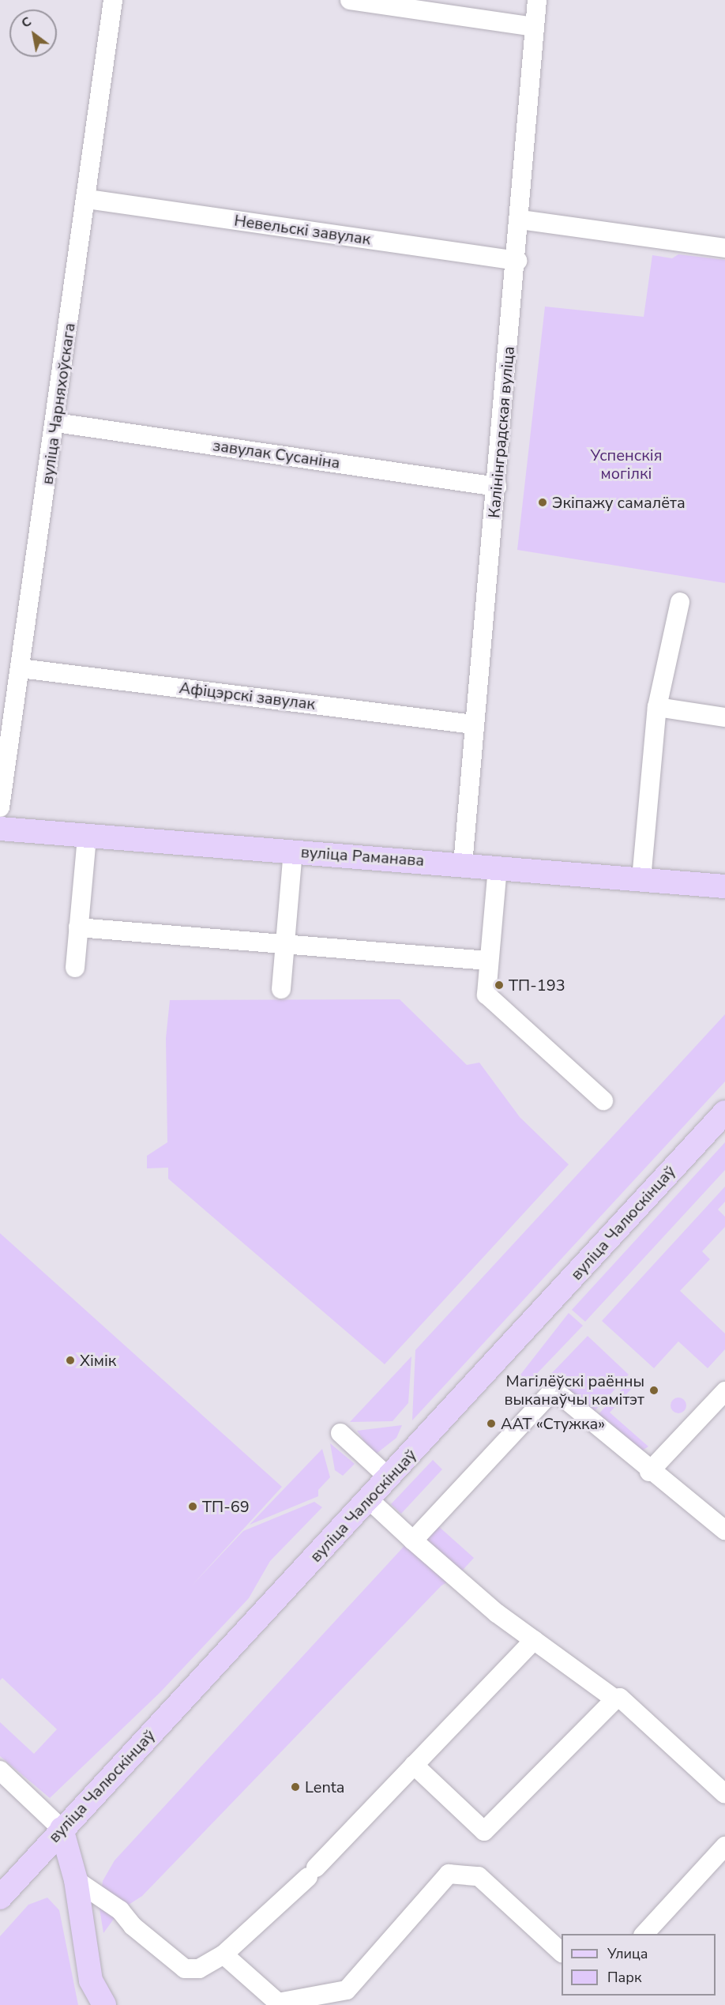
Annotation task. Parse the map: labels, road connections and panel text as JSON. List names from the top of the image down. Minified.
{"streets":{"main road":["вуліца Раманава","вуліца Чалюскінцаў"],"street":["Невельскі завулак","вуліца Чарняхоўскага","Калінінградская вуліца","завулак Сусаніна","Афіцэрскі завулак"]},"crossings":[["Невельскі завулак","вуліца Чарняхоўскага"],["Невельскі завулак","Калінінградская вуліца"],["вуліца Чарняхоўскага","завулак Сусаніна"],["вуліца Чарняхоўскага","Афіцэрскі завулак"],["Калінінградская вуліца","завулак Сусаніна"],["Калінінградская вуліца","Афіцэрскі завулак"],["Калінінградская вуліца","вуліца Раманава"]],"parks":["Успенскія могілкі"],"places":["Экіпажу самалёта","ТП-193","Хімік","Магілёўскі раённы выканаўчы камітэт","ААТ «Стужка»","ТП-69","Lenta"],"legend":["Улица","Парк"],"north":"top left"}
